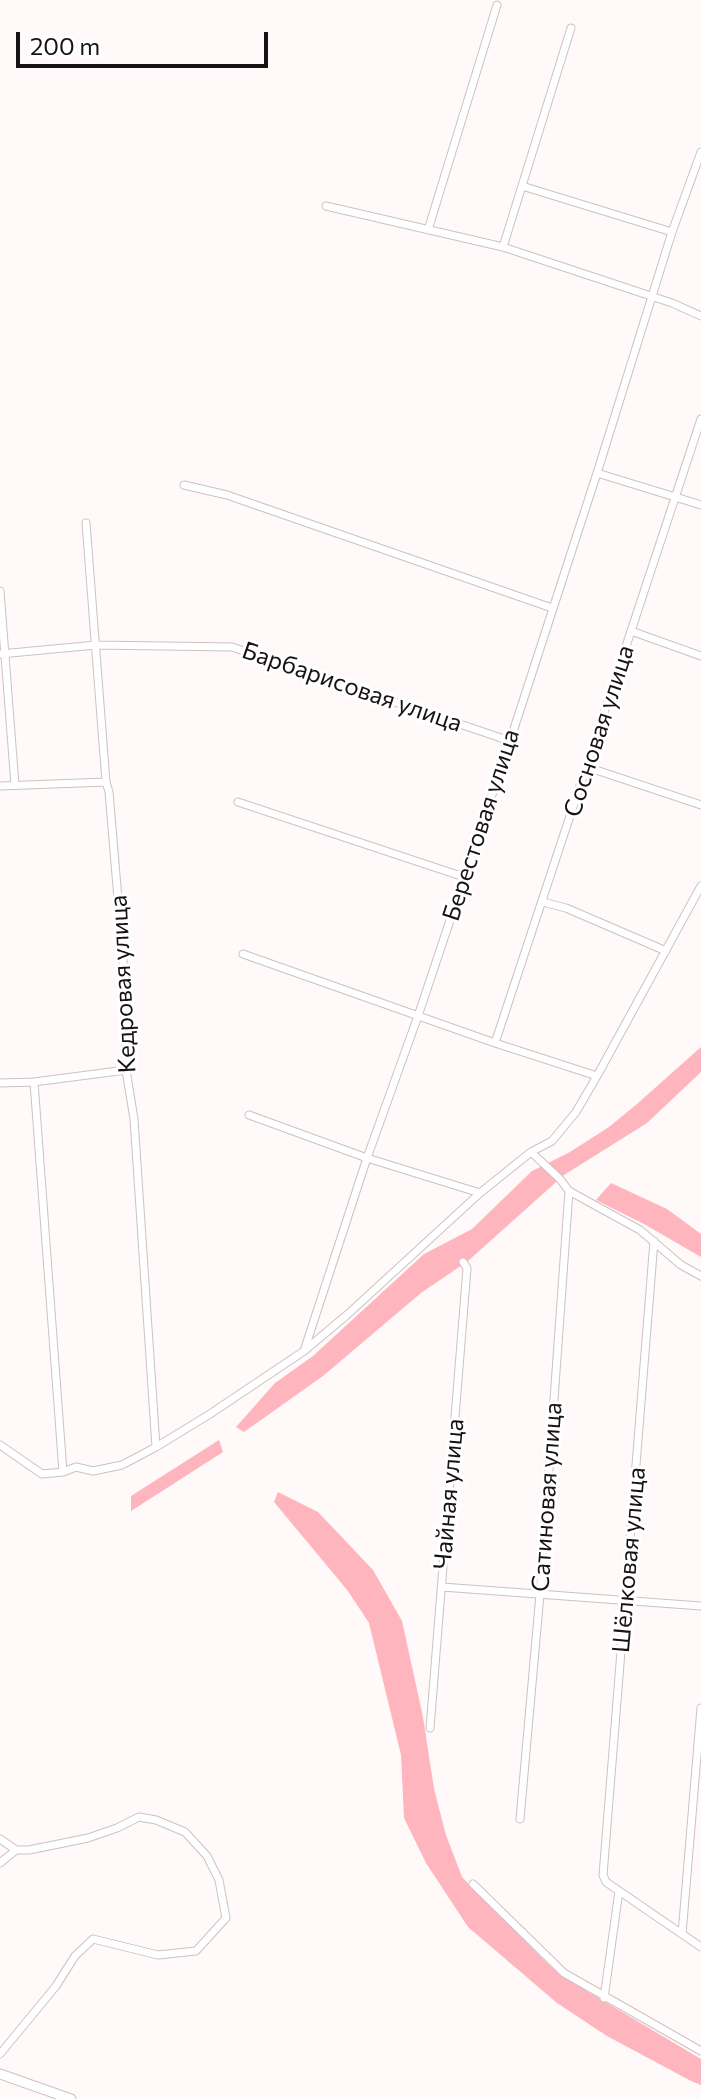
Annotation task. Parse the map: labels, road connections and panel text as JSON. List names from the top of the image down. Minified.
{"streets":{"street":["Барбарисовая улица","Сосновая улица","Берестовая улица","Кедровая улица","Чайная улица","Сатиновая улица","Шёлковая улица"]},"crossings":[["Барбарисовая улица","Берестовая улица"],["Барбарисовая улица","Кедровая улица"]],"scale_bar":"200 m"}
